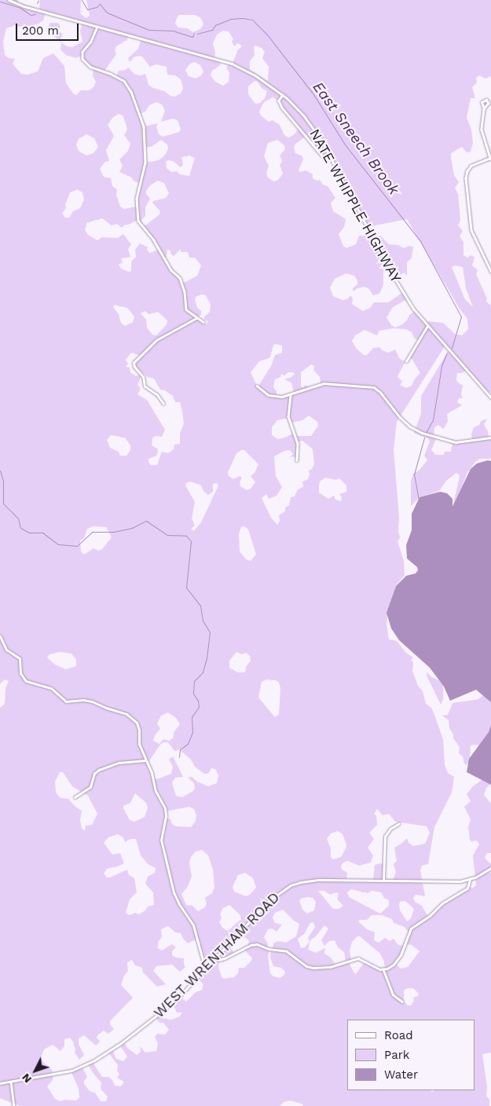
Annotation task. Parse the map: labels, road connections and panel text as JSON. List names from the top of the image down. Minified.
{"streets":{"street":["NATE WHIPPLE HIGHWAY","WEST WRENTHAM ROAD"]},"water":["East Sneech Brook"],"legend":["Road","Park","Water"],"scale_bar":"200 m","north":"bottom left"}
